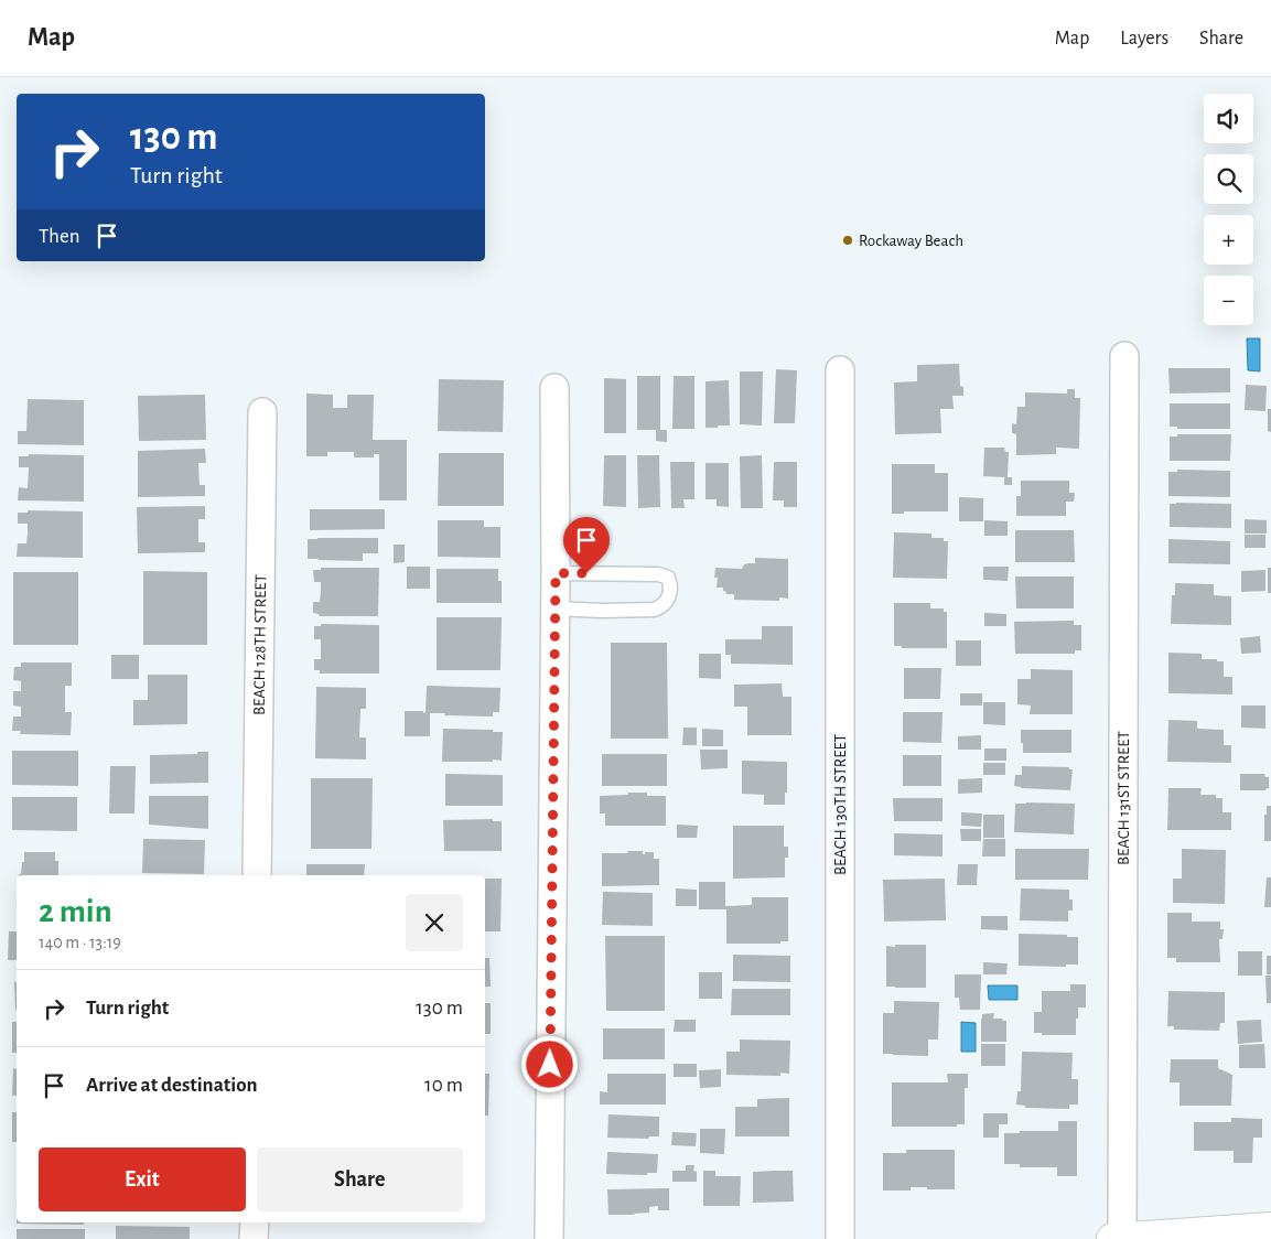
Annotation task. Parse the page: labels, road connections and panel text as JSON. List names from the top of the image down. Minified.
{"streets":{"street":["BEACH 128TH STREET","BEACH 131ST STREET","BEACH 130TH STREET"]},"places":["Rockaway Beach"],"page":{"header":"Map","nav":["Map","Layers","Share"],"map_buttons":["+","−"],"turn":["130 m","Turn right"],"then":"Then","heading":["2 min","140 m · 13:19"],"list":[{"name":"Turn right","value":"130 m"},{"name":"Arrive at destination","value":"10 m"}],"buttons":["Exit","Share"]}}
